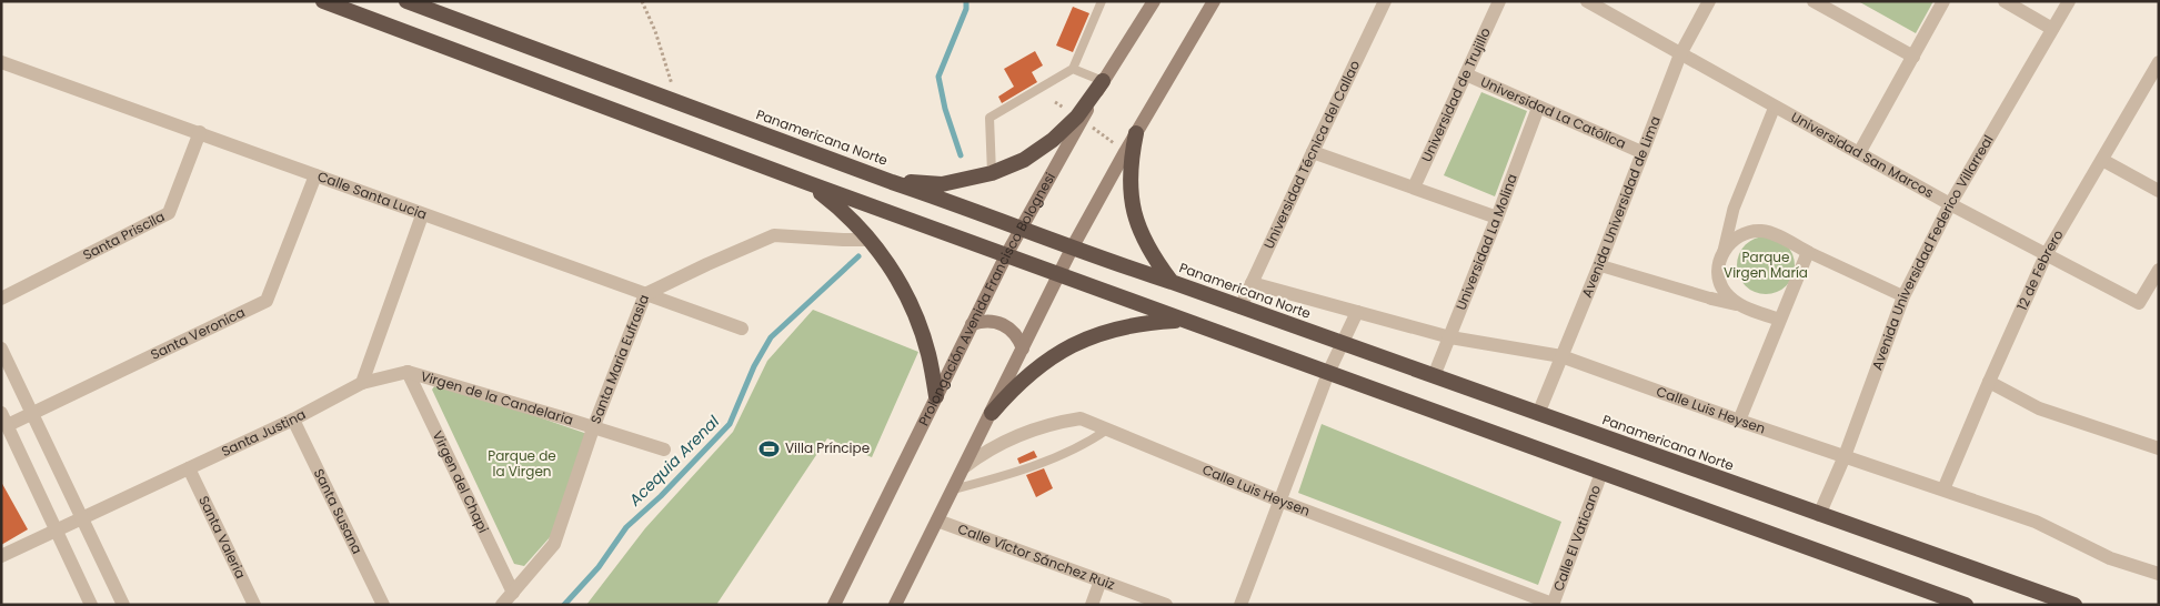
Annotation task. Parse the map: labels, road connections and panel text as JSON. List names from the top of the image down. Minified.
{"streets":{"highway":["Panamericana Norte"],"main road":["Prolongación Avenida Francisco Bolognesi"],"street":["Universidad de Trujillo","Universidad La Católica","Universidad Técnica del Callao","Universidad San Marcos","Calle Santa Lucia","Avenida Universidad de Lima","Santa Priscila","Universidad La Molina","Avenida Universidad Federico Villarreal","12 de Febrero","Santa Veronica","Santa Maria Eufrasia","Virgen de la Candelaria","Calle Luis Heysen","Santa Justina","Virgen del Chapi","Santa Susana","Santa Valeria","Calle El Vaticano","Calle Víctor Sánchez Ruiz"]},"crossings":[["Universidad de Trujillo","Universidad La Católica"],["Universidad La Católica","Avenida Universidad de Lima"],["Universidad La Católica","Universidad La Molina"],["Panamericana Norte","Universidad Técnica del Callao"],["Panamericana Norte","Avenida Universidad de Lima"],["Panamericana Norte","Universidad La Molina"],["Panamericana Norte","Avenida Universidad Federico Villarreal"],["Panamericana Norte","Prolongación Avenida Francisco Bolognesi"],["Universidad Técnica del Callao","Calle Luis Heysen"],["Universidad San Marcos","Avenida Universidad de Lima"],["Universidad San Marcos","Avenida Universidad Federico Villarreal"],["Universidad San Marcos","12 de Febrero"],["Calle Santa Lucia","Santa Priscila"],["Calle Santa Lucia","Santa Veronica"],["Calle Santa Lucia","Santa Maria Eufrasia"],["Avenida Universidad de Lima","Calle Luis Heysen"],["Universidad La Molina","Calle Luis Heysen"],["Avenida Universidad Federico Villarreal","Calle Luis Heysen"],["12 de Febrero","Calle Luis Heysen"],["Santa Maria Eufrasia","Virgen de la Candelaria"],["Santa Maria Eufrasia","Virgen del Chapi"],["Virgen de la Candelaria","Santa Justina"],["Virgen de la Candelaria","Virgen del Chapi"],["Calle Luis Heysen","Calle El Vaticano"],["Santa Justina","Santa Susana"],["Santa Justina","Santa Valeria"]],"water":["Acequia Arenal"],"parks":["Parque Virgen María","Parque de la Virgen"],"places":{"sports":["Villa Príncipe"]}}
